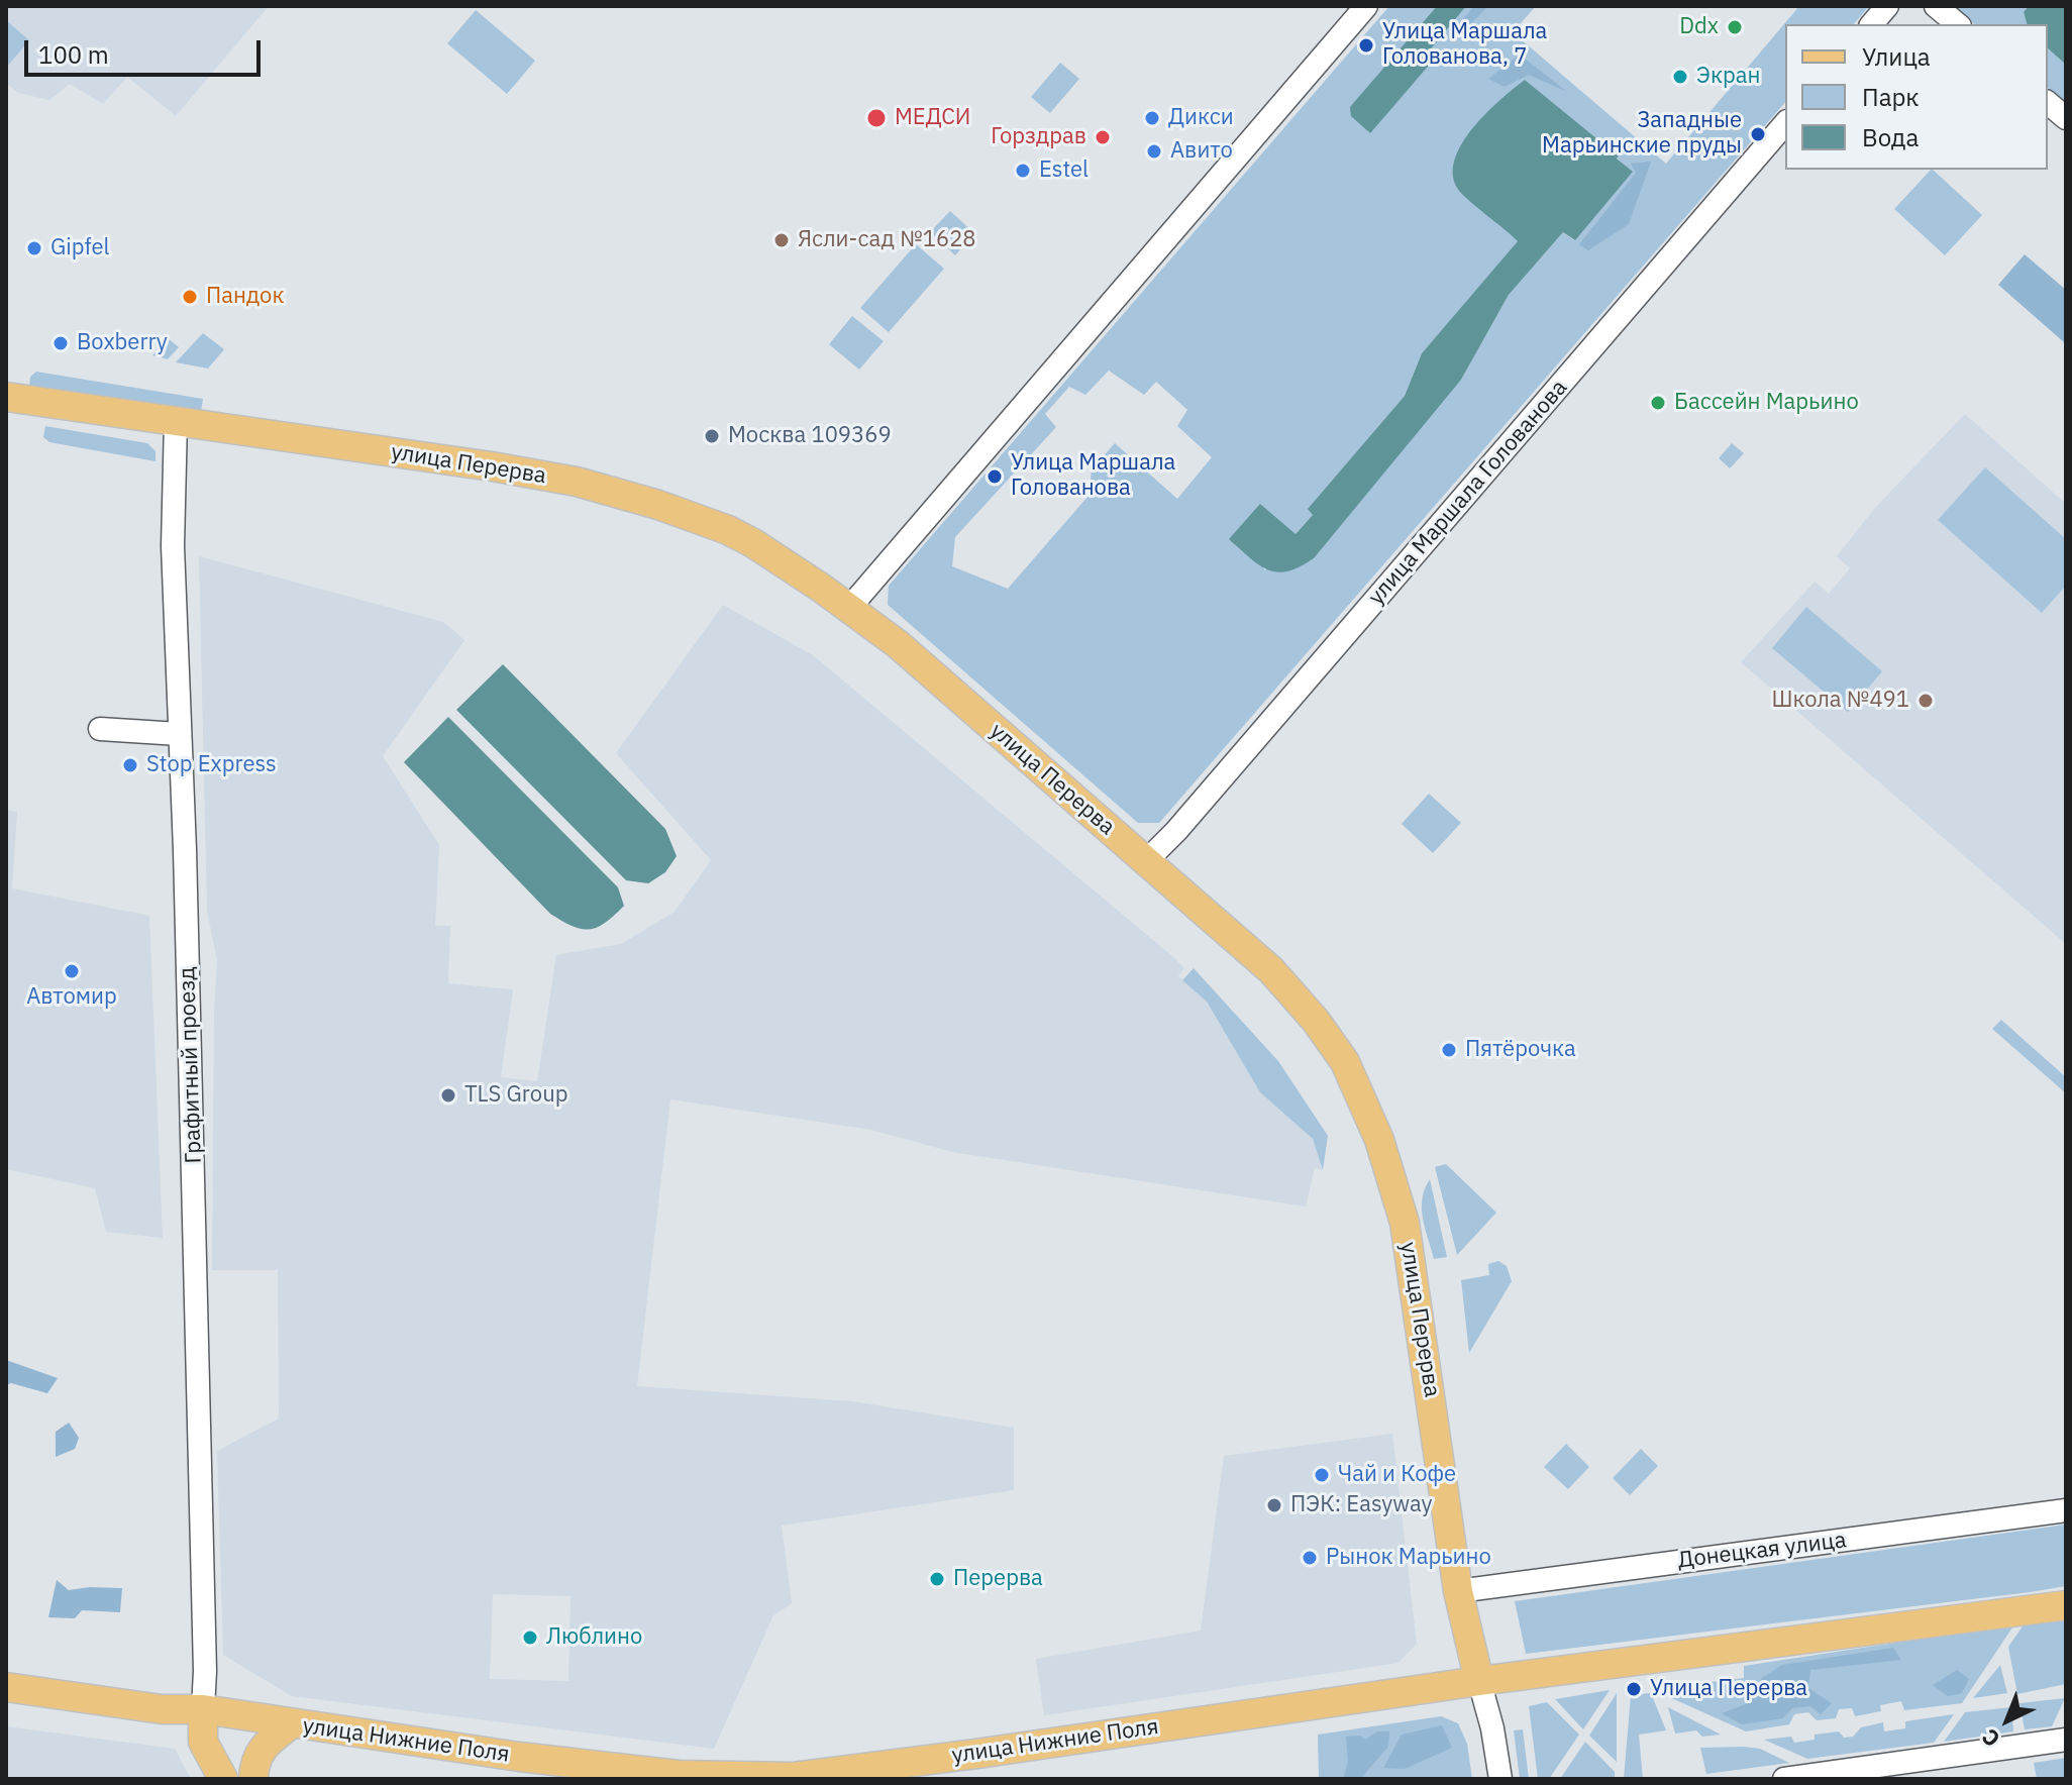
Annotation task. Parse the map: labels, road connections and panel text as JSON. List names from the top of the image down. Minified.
{"streets":{"main road":["улица Перерва","улица Нижние Поля"],"street":["улица Маршала Голованова","Графитный проезд","Донецкая улица"]},"crossings":[["улица Перерва","улица Маршала Голованова"],["улица Перерва","Графитный проезд"],["улица Перерва","Донецкая улица"],["улица Перерва","улица Нижние Поля"],["Графитный проезд","улица Нижние Поля"]],"places":["Ddx","Улица Маршала Голованова, 7","Экран","МЕДСИ","Дикси","Западные Марьинские пруды","Горздрав","Авито","Estel","Ясли-сад №1628","Gipfel","Пандок","Boxberry","Бассейн Марьино","Москва 109369","Улица Маршала Голованова","Школа №491","Stop Express","Автомир","Пятёрочка","TLS Group","Чай и Кофе","ПЭК: Easyway","Рынок Марьино","Перерва","Люблино","Улица Перерва"],"legend":["Улица","Парк","Вода"],"scale_bar":"100 m","north":"bottom left"}
